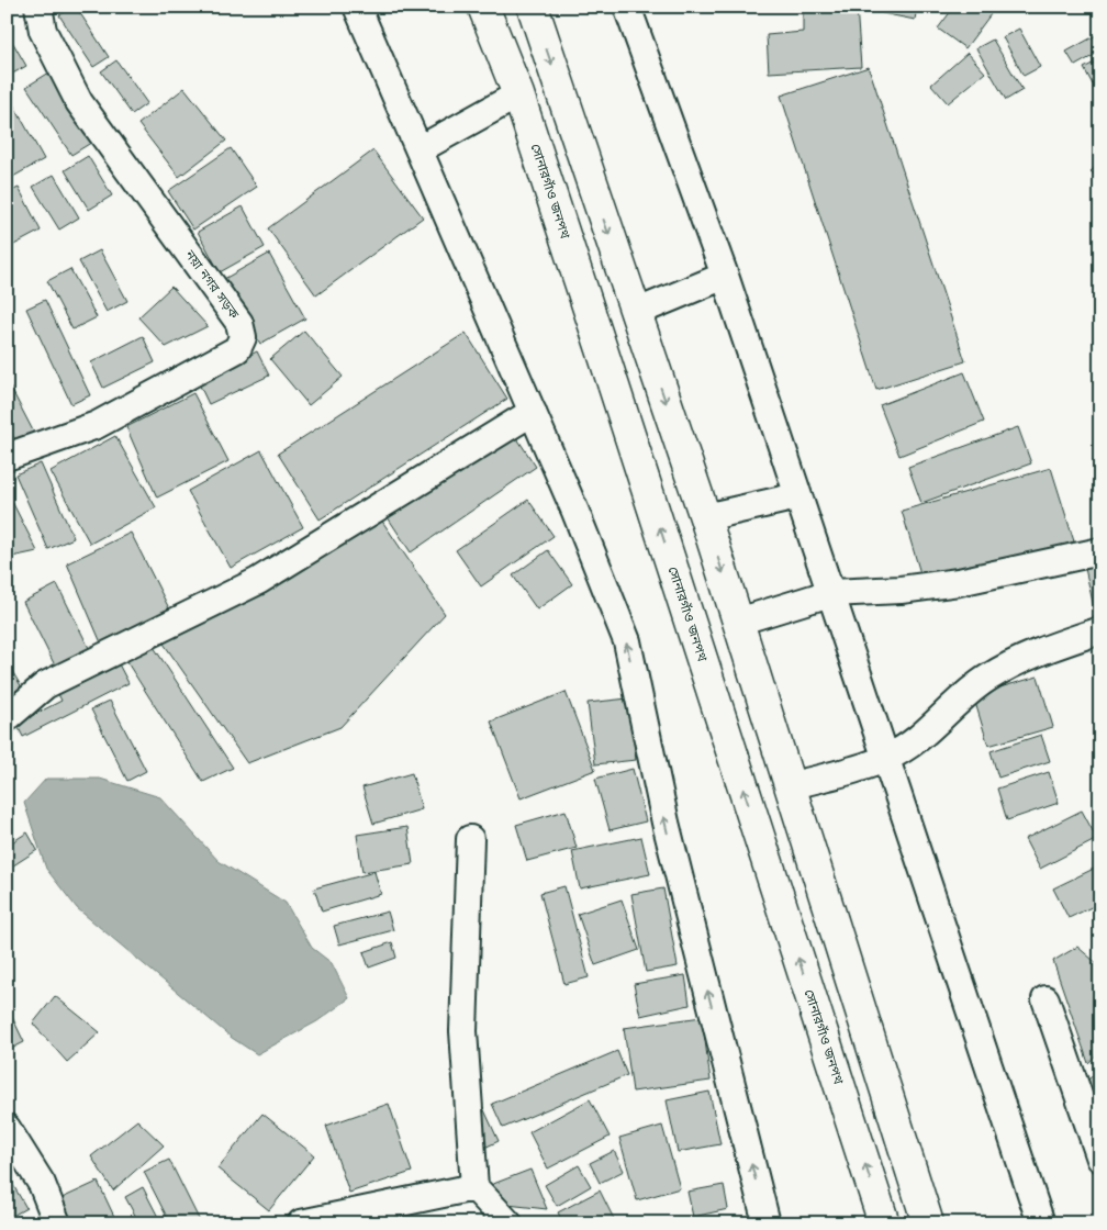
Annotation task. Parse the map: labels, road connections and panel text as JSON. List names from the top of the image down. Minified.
{"streets":{"main road":["সোনারগাঁও জনপথ"],"street":["নয়া নগর সড়ক"]}}
